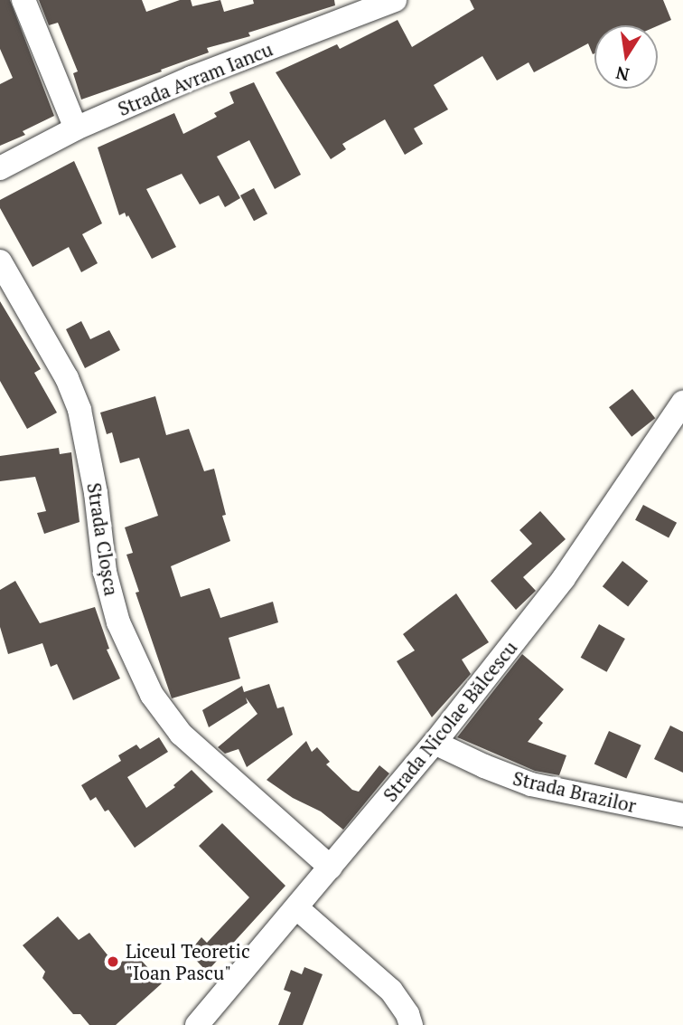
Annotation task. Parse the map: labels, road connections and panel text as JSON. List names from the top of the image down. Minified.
{"streets":{"street":["Strada Avram Iancu","Strada Cloșca","Strada Nicolae Bălcescu","Strada Brazilor"]},"crossings":[["Strada Cloșca","Strada Nicolae Bălcescu"],["Strada Nicolae Bălcescu","Strada Brazilor"]],"places":["Liceul Teoretic \"Ioan Pascu\""],"north":"bottom"}
